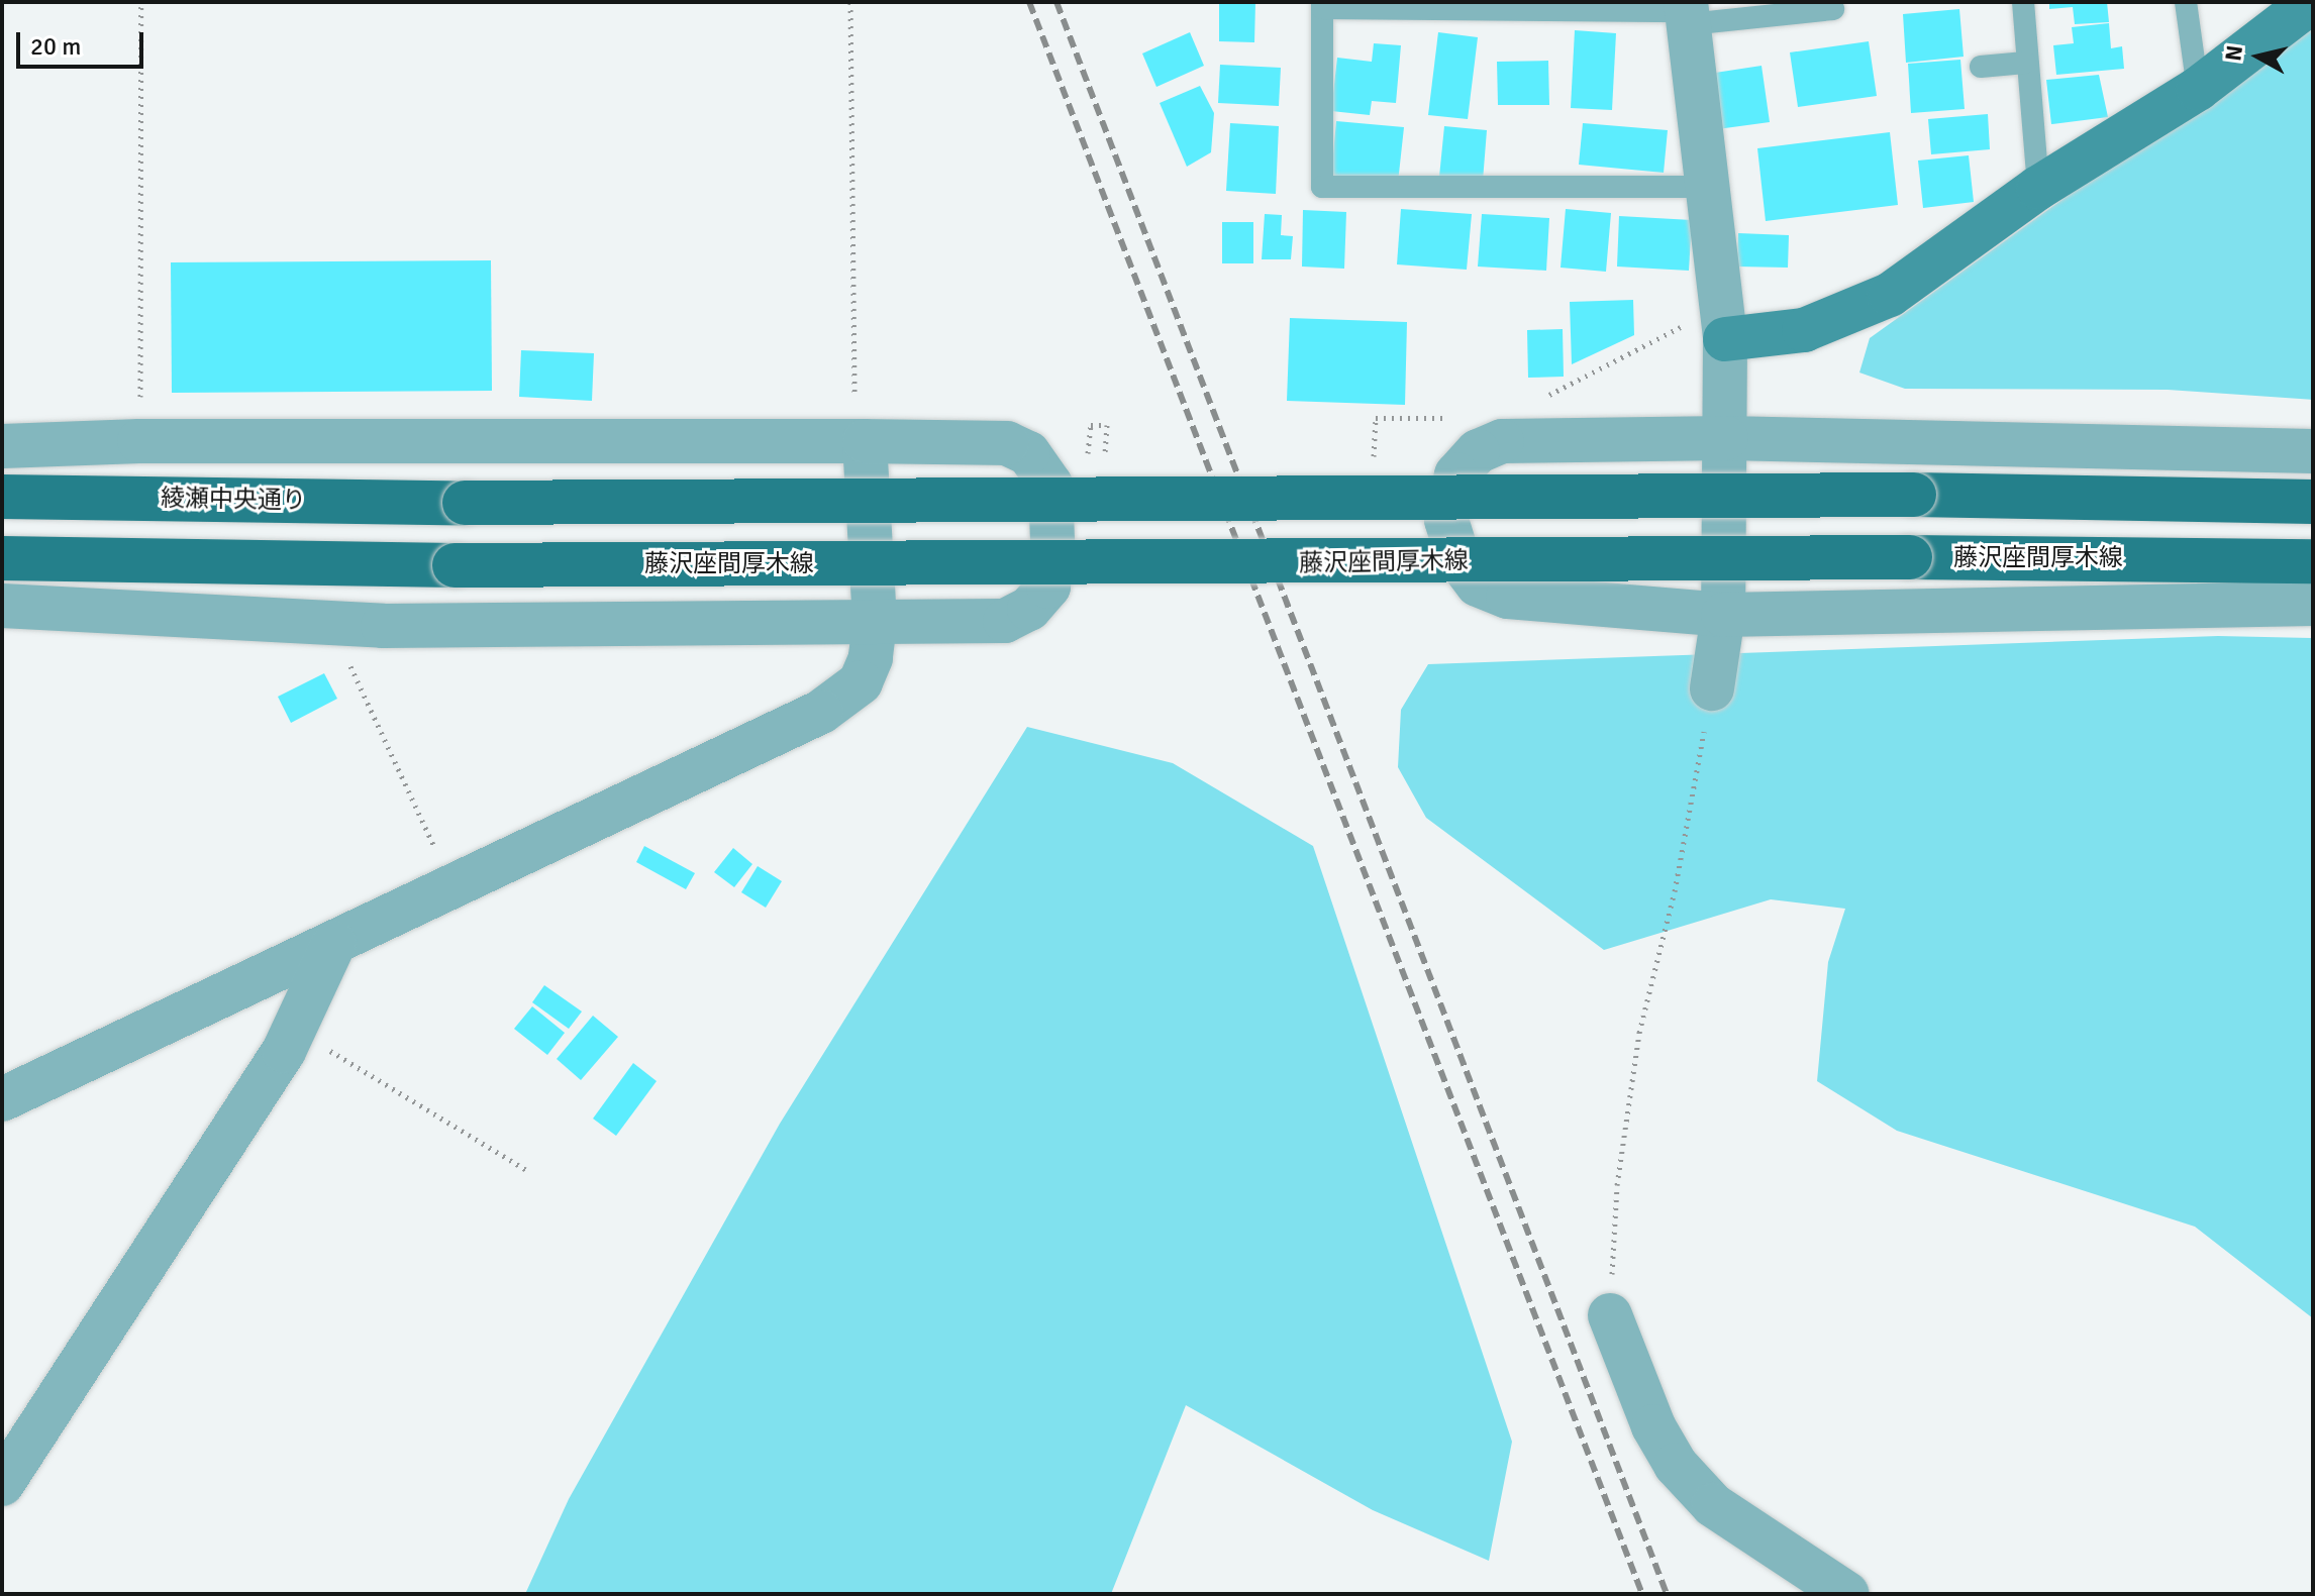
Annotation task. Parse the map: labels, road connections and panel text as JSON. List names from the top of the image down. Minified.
{"streets":{"main road":["綾瀬中央通り","藤沢座間厚木線"]},"scale_bar":"20 m","north":"left"}
